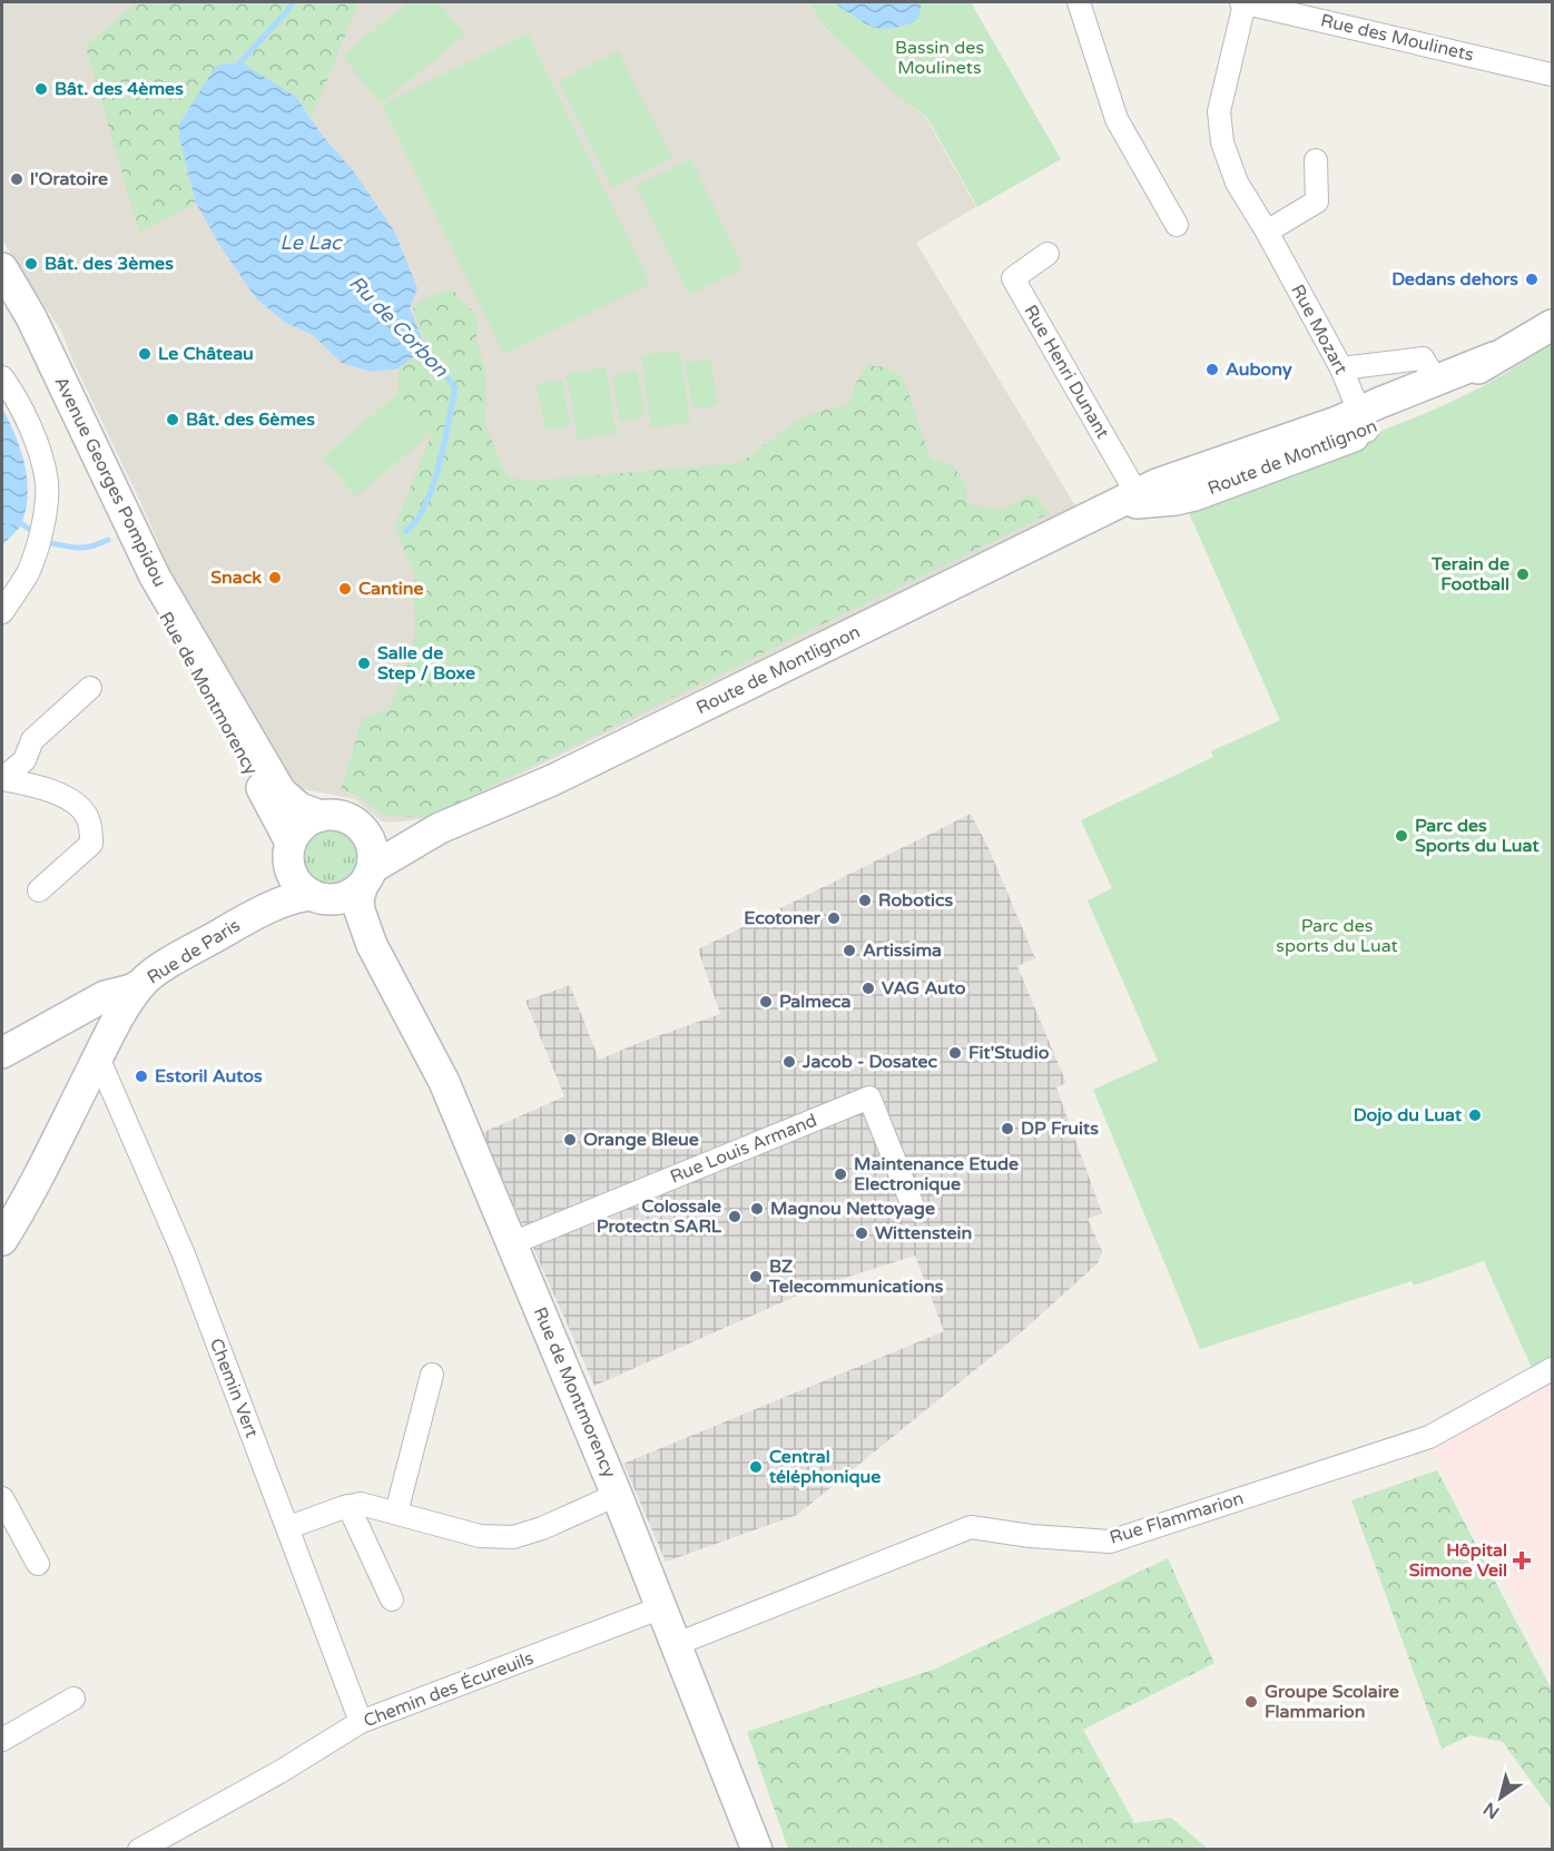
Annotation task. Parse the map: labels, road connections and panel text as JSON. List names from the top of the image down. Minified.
{"streets":{"main road":["Route de Montlignon","Avenue Georges Pompidou","Rue de Montmorency","Rue de Paris"],"street":["Rue des Moulinets","Rue Mozart","Rue Henri Dunant","Rue Louis Armand","Chemin Vert","Rue Flammarion","Chemin des Écureuils"]},"crossings":[["Rue des Moulinets","Rue Mozart"],["Rue Mozart","Route de Montlignon"],["Rue Henri Dunant","Route de Montlignon"],["Route de Montlignon","Avenue Georges Pompidou"],["Route de Montlignon","Rue de Montmorency"],["Route de Montlignon","Rue de Paris"],["Avenue Georges Pompidou","Rue de Montmorency"],["Avenue Georges Pompidou","Rue de Paris"],["Rue de Montmorency","Rue de Paris"],["Rue de Montmorency","Rue Louis Armand"],["Rue de Montmorency","Rue Flammarion"],["Rue de Montmorency","Chemin des Écureuils"],["Rue de Paris","Chemin Vert"],["Chemin Vert","Chemin des Écureuils"]],"water":["Le Lac","Ru de Corbon"],"parks":["Bassin des Moulinets","Parc des sports du Luat"],"places":{"other":["Bât. des 4èmes","l'Oratoire","Bât. des 3èmes","Dedans dehors","Le Château","Aubony","Bât. des 6èmes","Terain de Football","Snack","Cantine","Salle de Step / Boxe","Parc des Sports du Luat","Robotics","Ecotoner","Artissima","VAG Auto","Palmeca","Fit'Studio","Jacob - Dosatec","Estoril Autos","Dojo du Luat","DP Fruits","Orange Bleue","Maintenance Etude Electronique","Magnou Nettoyage","Colossale Protectn SARL","Wittenstein","BZ Telecommunications","Central téléphonique","Groupe Scolaire Flammarion"],"health":["Hôpital Simone Veil"]},"north":"bottom left"}
